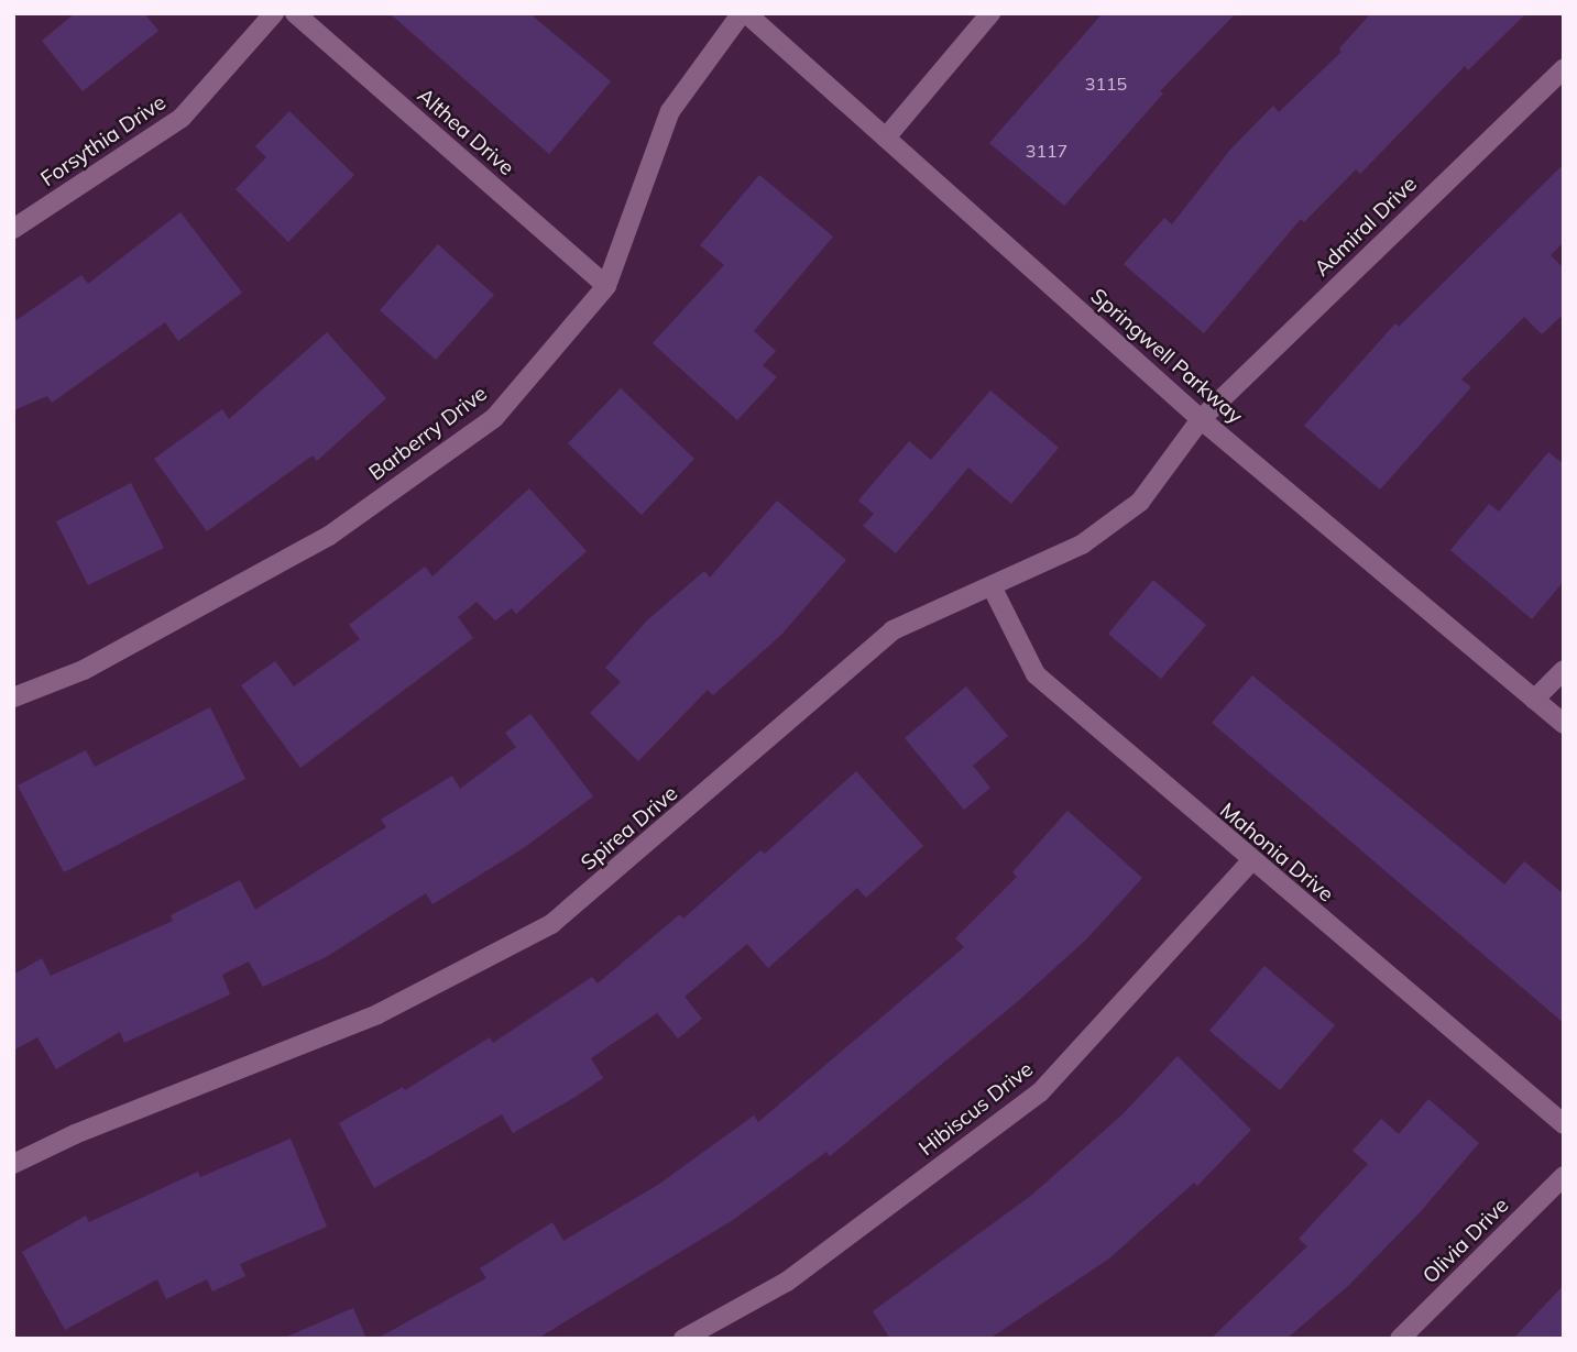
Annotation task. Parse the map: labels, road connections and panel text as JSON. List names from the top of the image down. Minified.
{"streets":{"street":["Althea Drive","Forsythia Drive","Admiral Drive","Springwell Parkway","Barberry Drive","Spirea Drive","Mahonia Drive","Hibiscus Drive","Olivia Drive"]},"crossings":[["Althea Drive","Barberry Drive"],["Admiral Drive","Springwell Parkway"],["Admiral Drive","Spirea Drive"],["Springwell Parkway","Barberry Drive"],["Springwell Parkway","Spirea Drive"],["Spirea Drive","Mahonia Drive"],["Mahonia Drive","Hibiscus Drive"]],"house_numbers":["3115","3117"]}
